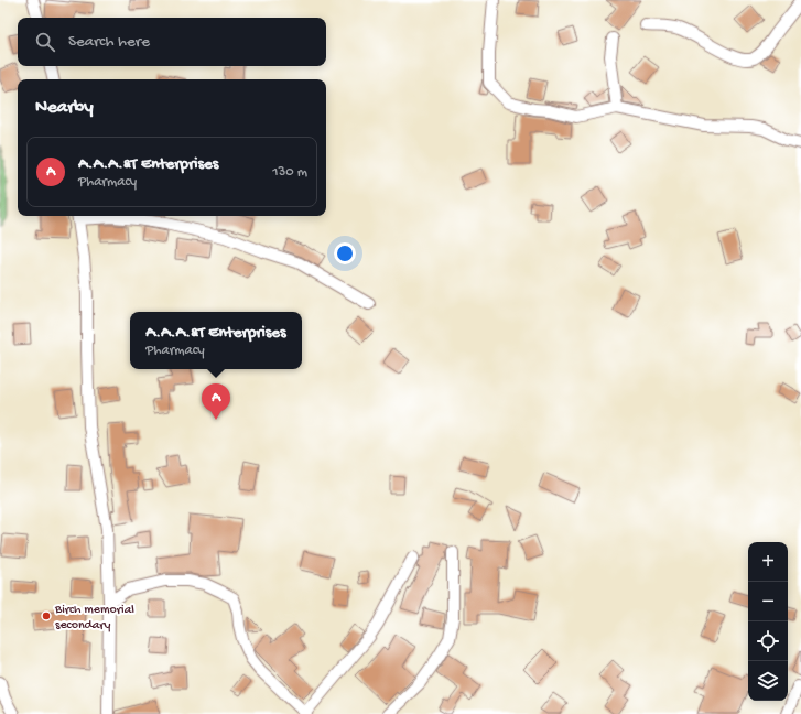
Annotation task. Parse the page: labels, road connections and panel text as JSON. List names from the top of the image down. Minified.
{"places":["Birch memorial secondary"],"page":{"search":"Search here","heading":"Nearby","list":[{"mark":"A","name":"A.A.A.&T Enterprises","note":"Pharmacy","value":"130 m"}],"popup":["A.A.A.&T Enterprises","Pharmacy"],"pins":"A","map_buttons":["+","−"]}}
